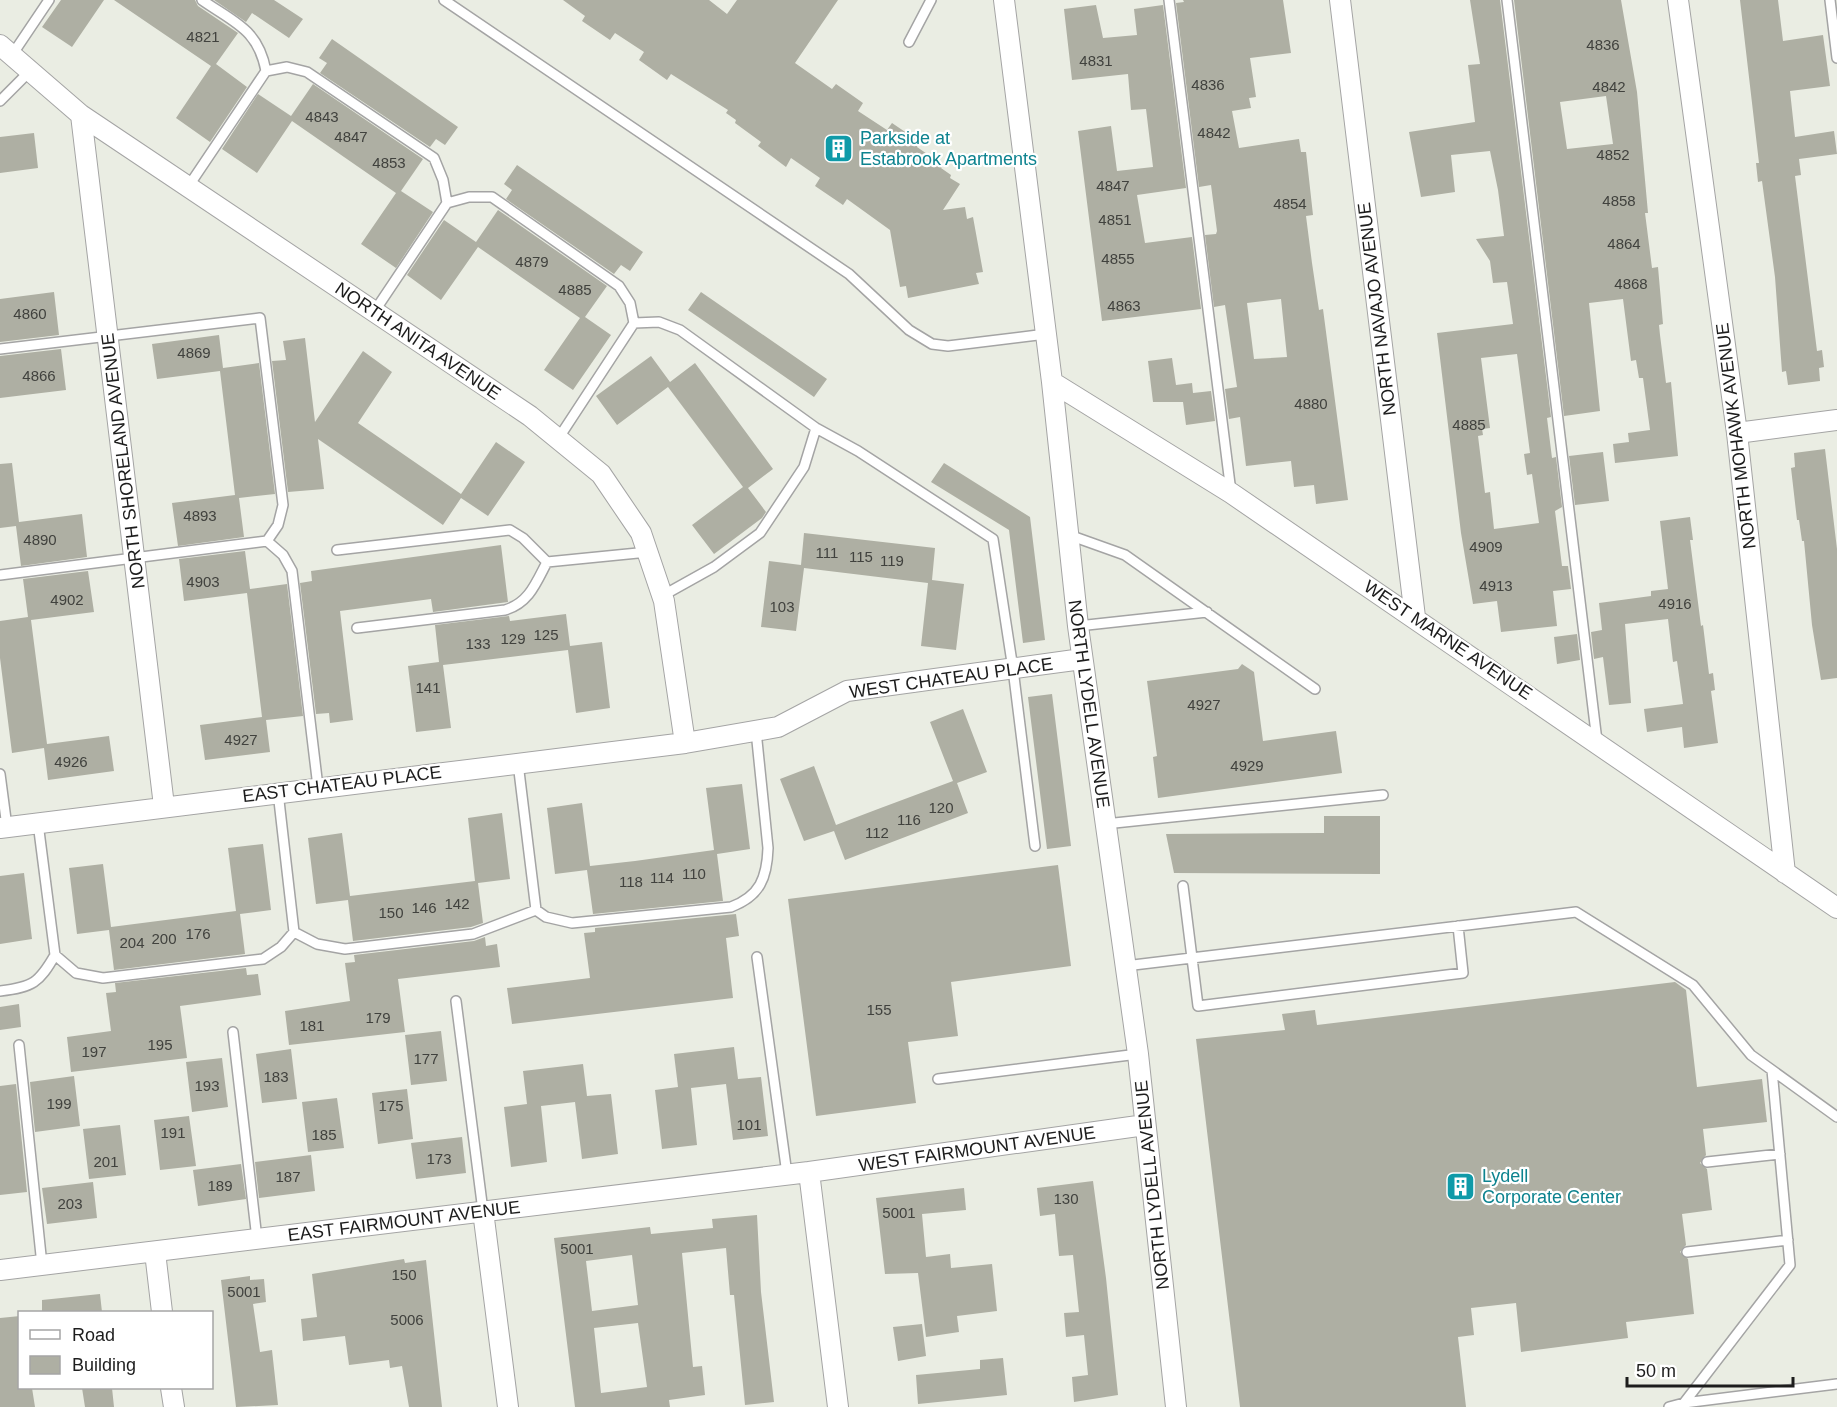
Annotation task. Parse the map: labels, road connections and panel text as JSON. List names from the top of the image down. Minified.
{"streets":{"street":["NORTH NAVAJO AVENUE","NORTH ANITA AVENUE","NORTH MOHAWK AVENUE","NORTH SHORELAND AVENUE","WEST MARNE AVENUE","WEST CHATEAU PLACE","NORTH LYDELL AVENUE","EAST CHATEAU PLACE","WEST FAIRMOUNT AVENUE","EAST FAIRMOUNT AVENUE"]},"crossings":[["NORTH NAVAJO AVENUE","WEST MARNE AVENUE"],["NORTH ANITA AVENUE","NORTH SHORELAND AVENUE"],["NORTH ANITA AVENUE","WEST CHATEAU PLACE"],["NORTH ANITA AVENUE","EAST CHATEAU PLACE"],["NORTH MOHAWK AVENUE","WEST MARNE AVENUE"],["NORTH SHORELAND AVENUE","EAST CHATEAU PLACE"],["WEST MARNE AVENUE","NORTH LYDELL AVENUE"],["WEST CHATEAU PLACE","NORTH LYDELL AVENUE"],["WEST CHATEAU PLACE","EAST CHATEAU PLACE"],["NORTH LYDELL AVENUE","WEST FAIRMOUNT AVENUE"],["WEST FAIRMOUNT AVENUE","EAST FAIRMOUNT AVENUE"]],"places":{"building":["Parkside at Estabrook Apartments","Lydell Corporate Center"]},"house_numbers":["4821","4836","4831","4836","4842","4843","4842","4847","4852","4853","4847","4858","4854","4851","4864","4855","4879","4868","4885","4863","4860","4869","4866","4880","4885","4893","4890","4909","111","115","119","4903","4913","4902","4916","103","125","129","133","141","4927","4927","4926","4929","120","116","112","110","114","118","142","146","150","176","200","204","155","179","181","195","197","177","183","193","199","175","101","191","185","173","201","187","189","130","203","5001","5001","150","5001","5006"],"legend":["Road","Building"],"scale_bar":"50 m"}
